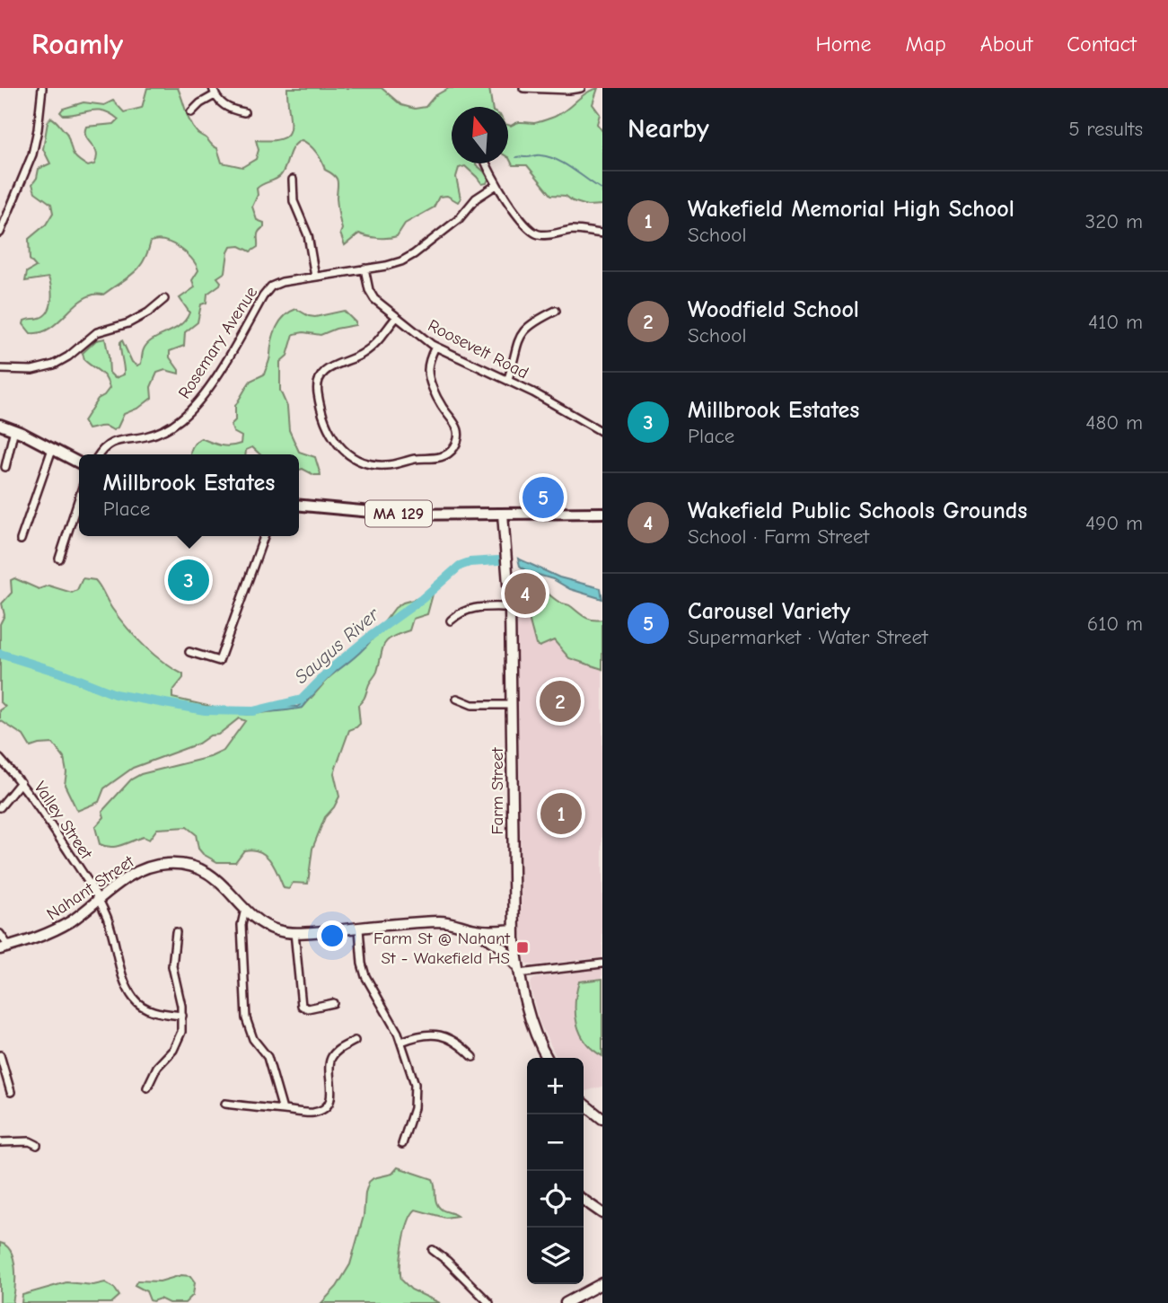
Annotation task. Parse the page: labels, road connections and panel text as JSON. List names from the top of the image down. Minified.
{"streets":{"main road":["MA 129","Farm Street","Nahant Street"],"street":["Rosemary Avenue","Roosevelt Road","Valley Street"]},"crossings":[["Rosemary Avenue","Roosevelt Road"],["MA 129","Farm Street"],["Farm Street","Nahant Street"],["Valley Street","Nahant Street"]],"water":["Saugus River"],"places":{"transit":["Farm St @ Nahant St - Wakefield HS"]},"north":"top","page":{"header":"Roamly","nav":["Home","Map","About","Contact"],"heading":["Nearby","5 results"],"list":[{"mark":"1","name":"Wakefield Memorial High School","note":"School","value":"320 m"},{"mark":"2","name":"Woodfield School","note":"School","value":"410 m"},{"mark":"3","name":"Millbrook Estates","note":"Place","value":"480 m"},{"mark":"4","name":"Wakefield Public Schools Grounds","note":"School · Farm Street","value":"490 m"},{"mark":"5","name":"Carousel Variety","note":"Supermarket · Water Street","value":"610 m"}],"popup":["Millbrook Estates","Place"],"pins":["5","3","4","2","1"],"map_buttons":["+","−"]}}
